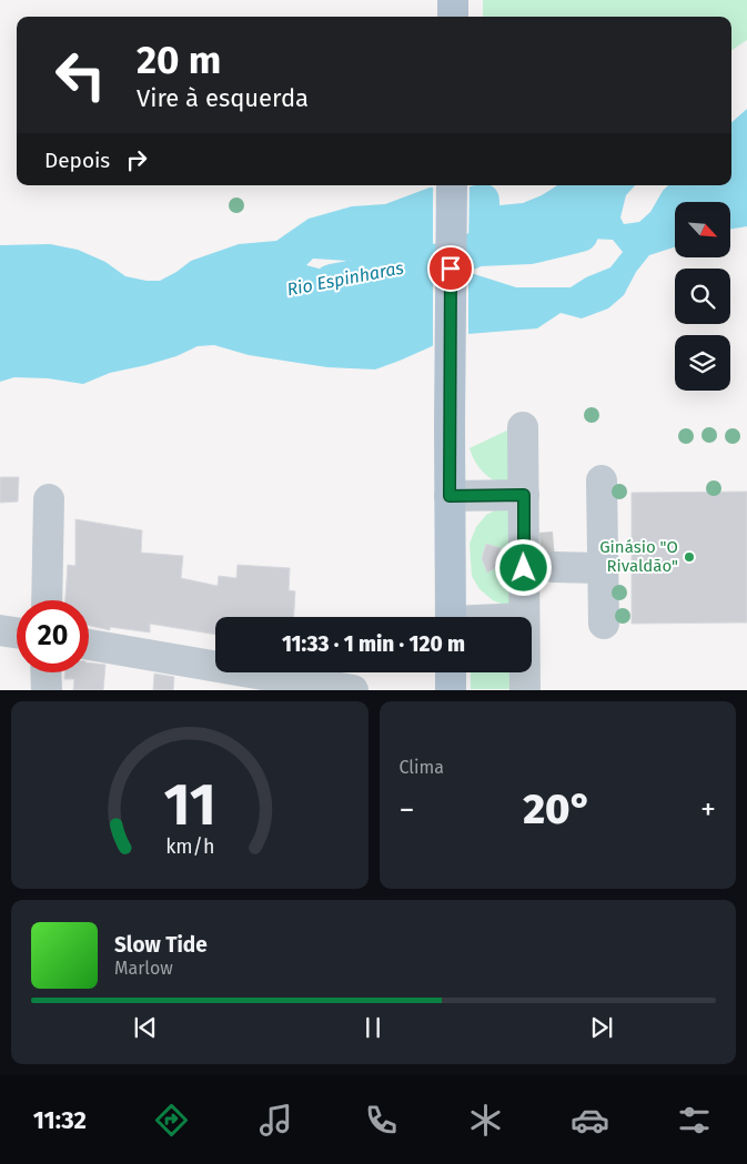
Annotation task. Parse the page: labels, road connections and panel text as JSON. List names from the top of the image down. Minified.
{"water":["Rio Espinharas"],"places":["Ginásio \"O Rivaldão\""],"north":"bottom right","page":{"turn":["20 m","Vire à esquerda"],"then":"Depois","limit":"20","trip":"11:33 · 1 min · 120 m","tile":"Clima","heat":["−","20°","+"],"song":["Slow Tide","Marlow"],"tabs":"11:32","gauge":["11","km/h"]}}
